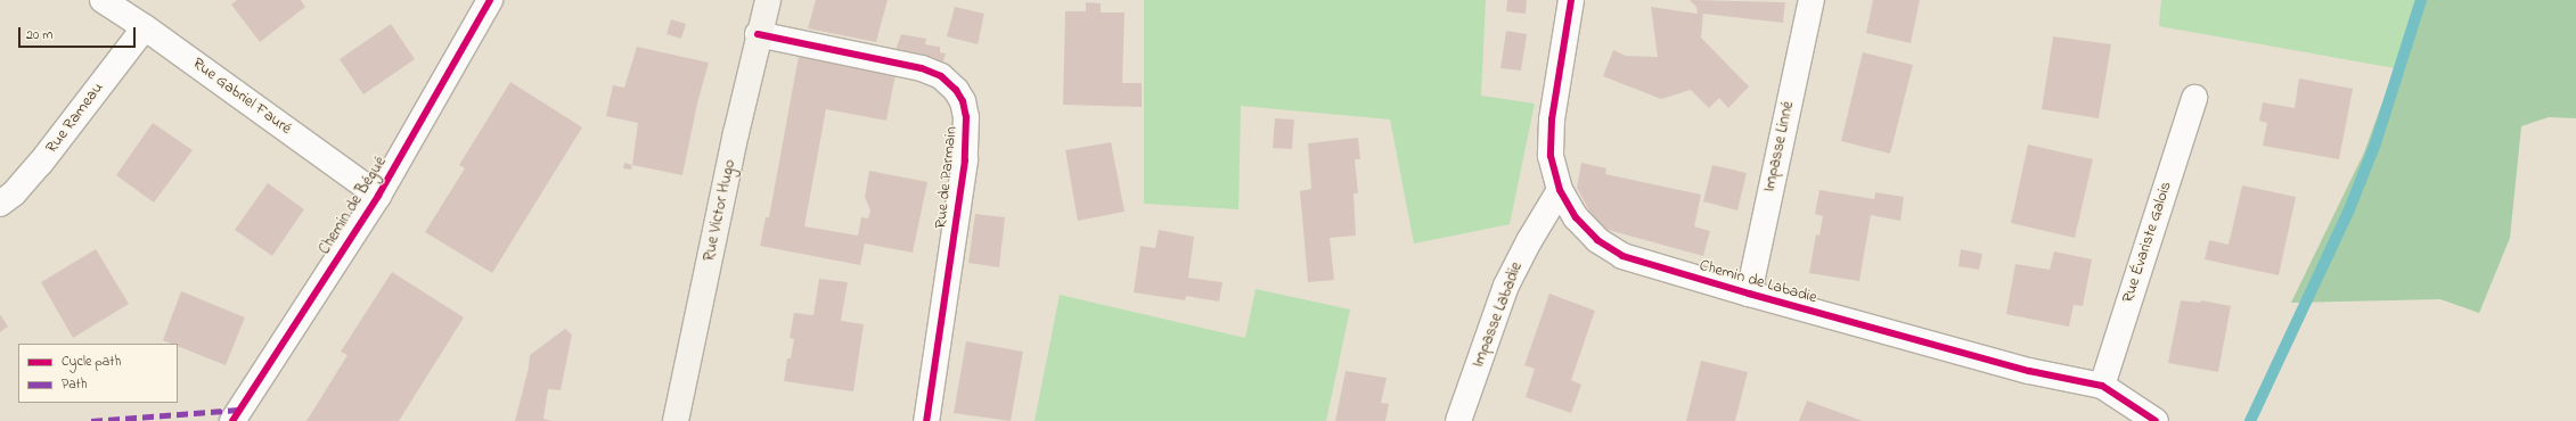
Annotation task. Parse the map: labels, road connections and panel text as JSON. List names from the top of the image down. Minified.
{"streets":{"main road":["Rue Victor Hugo"],"street":["Rue Gabriel Fauré","Rue Rameau","Impasse Linné","Rue de Parmain","Chemin de Bégué","Rue Évariste Galois","Chemin de Labadie","Impasse Labadie"]},"crossings":[["Rue Gabriel Fauré","Rue Rameau"],["Rue Gabriel Fauré","Chemin de Bégué"],["Impasse Linné","Chemin de Labadie"],["Rue de Parmain","Rue Victor Hugo"],["Rue Évariste Galois","Chemin de Labadie"],["Chemin de Labadie","Impasse Labadie"]],"legend":["Cycle path","Path"],"scale_bar":"20 m"}
